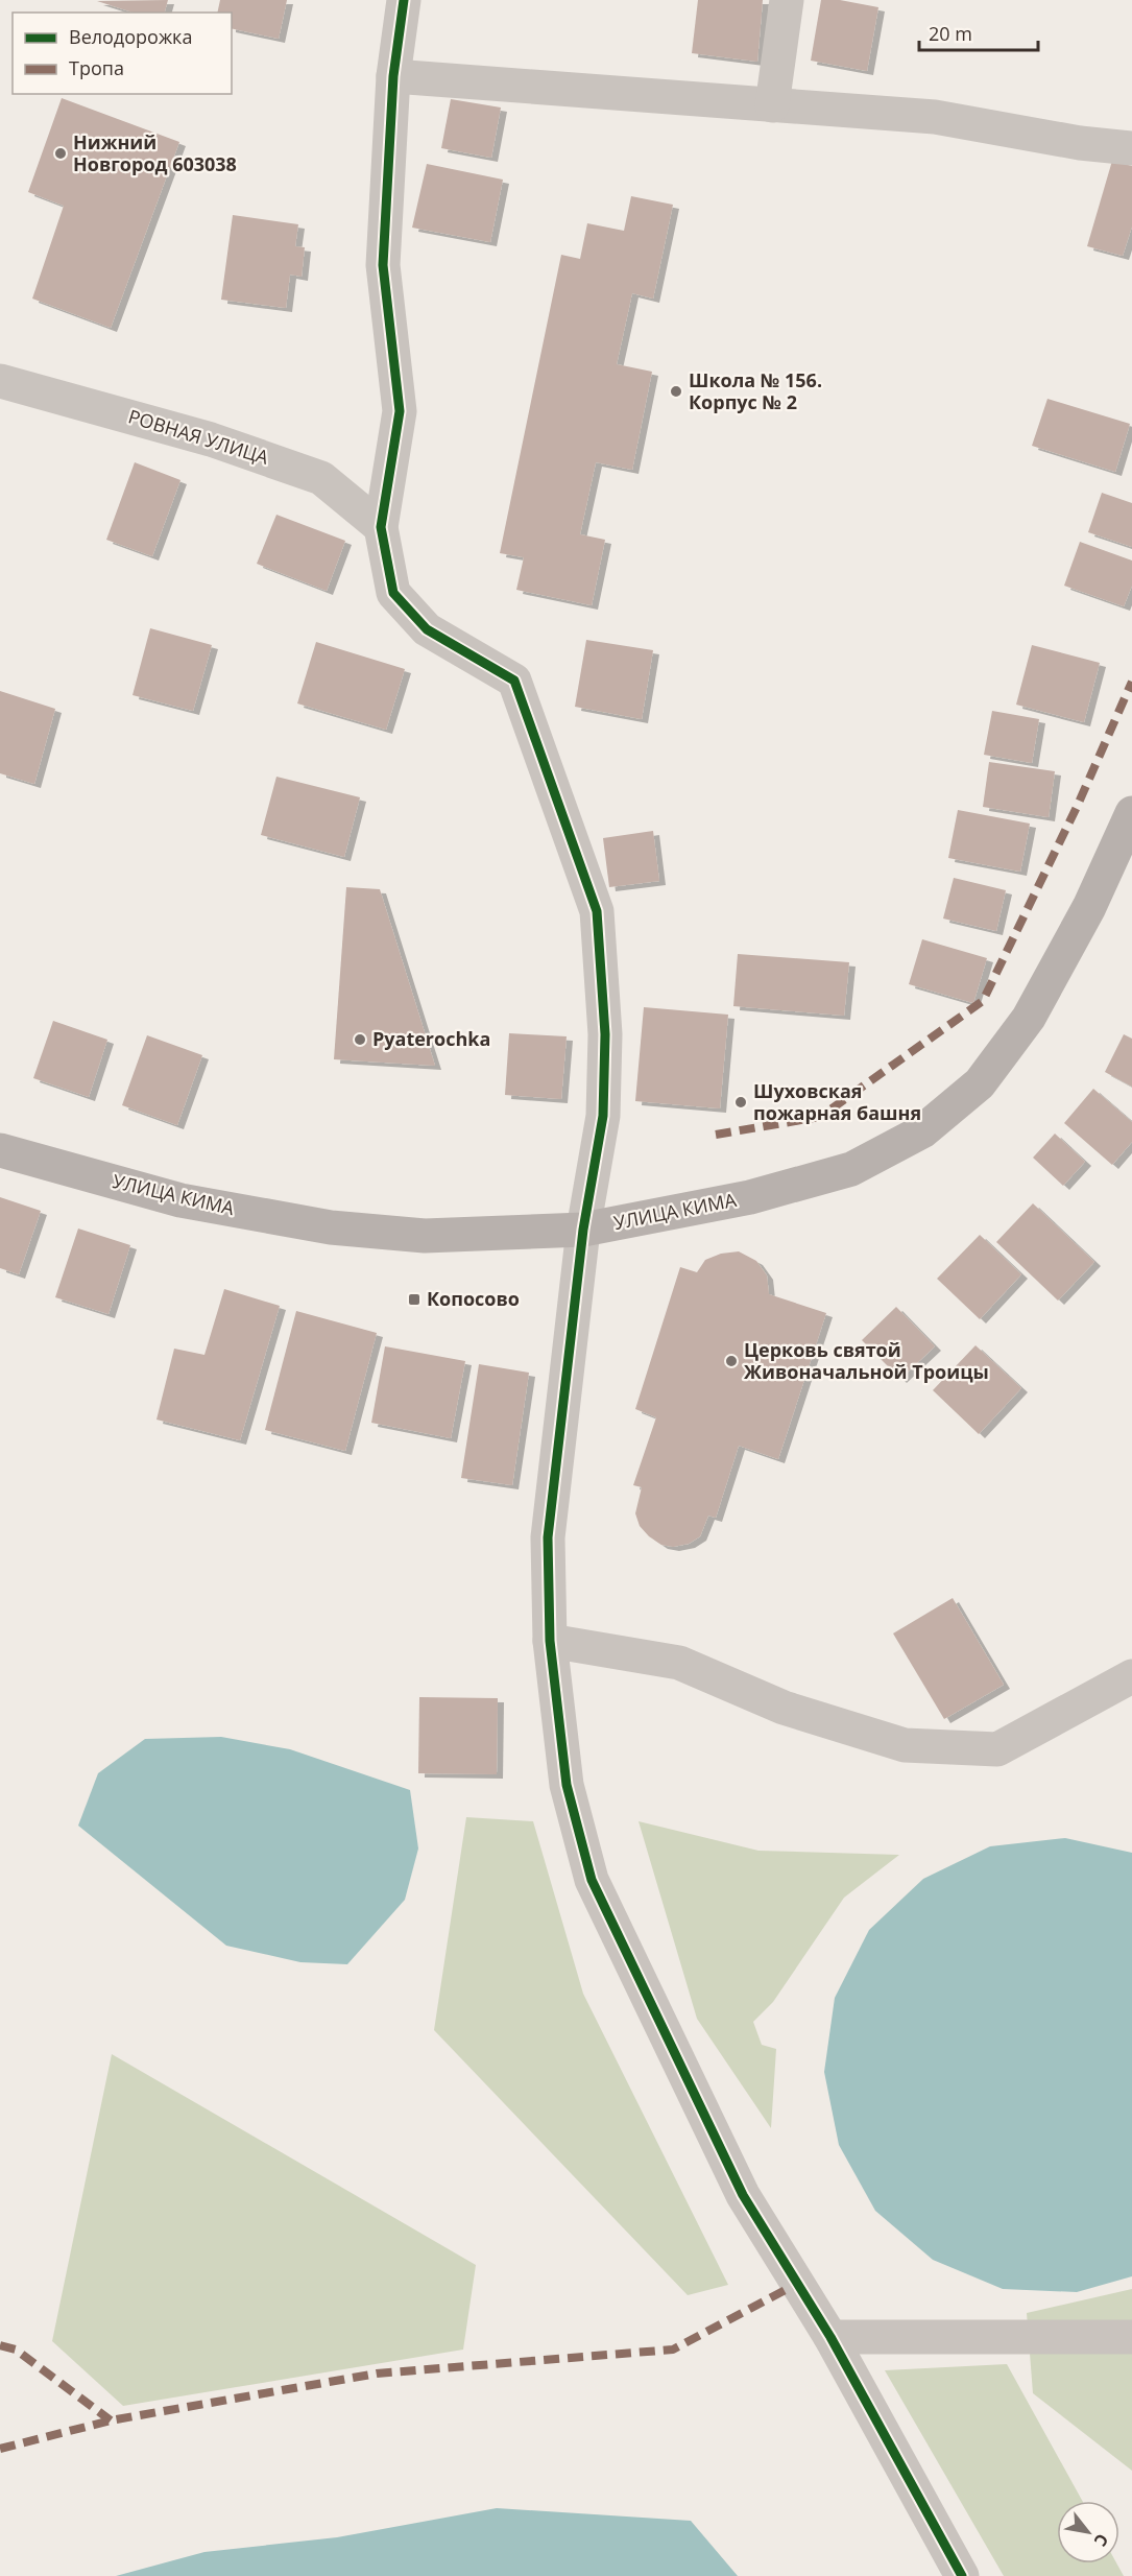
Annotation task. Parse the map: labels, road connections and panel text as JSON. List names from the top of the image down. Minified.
{"streets":{"main road":["УЛИЦА КИМА"],"street":["РОВНАЯ УЛИЦА"]},"places":{"other":["Нижний Новгород 603038","Школа № 156. Корпус № 2","Pyaterochka","Шуховская пожарная башня","Церковь святой Живоначальной Троицы"],"transit":["Копосово"]},"legend":["Велодорожка","Тропа"],"scale_bar":"20 m","north":"bottom right"}
